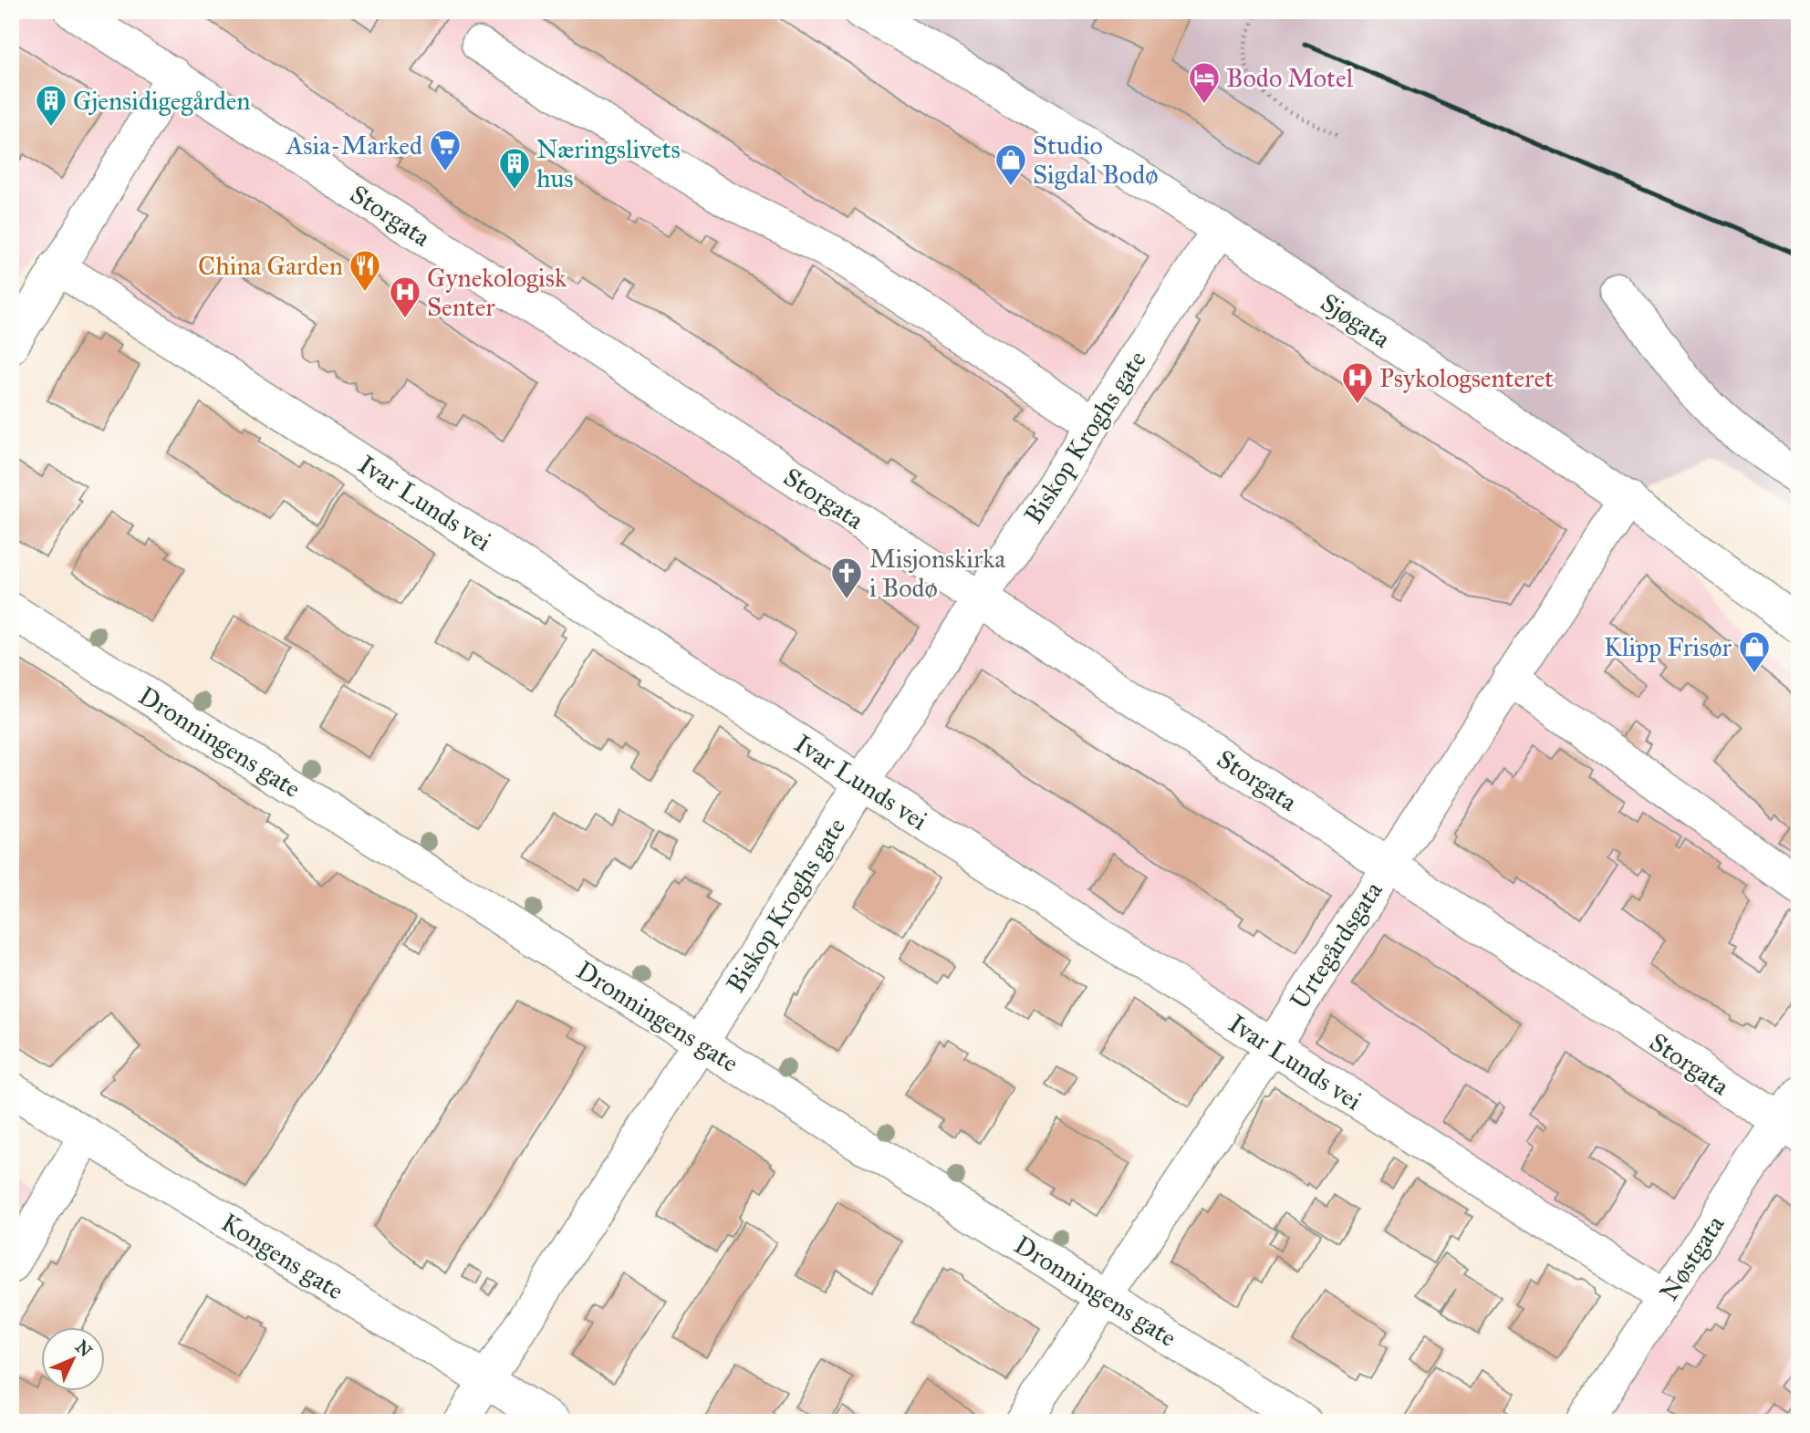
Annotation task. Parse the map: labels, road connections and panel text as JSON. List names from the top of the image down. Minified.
{"streets":{"main road":["Storgata","Sjøgata","Biskop Kroghs gate","Ivar Lunds vei","Dronningens gate","Urtegårdsgata","Kongens gate","Nøstgata"]},"crossings":[["Storgata","Biskop Kroghs gate"],["Storgata","Urtegårdsgata"],["Storgata","Nøstgata"],["Sjøgata","Biskop Kroghs gate"],["Sjøgata","Urtegårdsgata"],["Biskop Kroghs gate","Ivar Lunds vei"],["Biskop Kroghs gate","Dronningens gate"],["Biskop Kroghs gate","Kongens gate"],["Ivar Lunds vei","Urtegårdsgata"],["Ivar Lunds vei","Nøstgata"],["Dronningens gate","Urtegårdsgata"]],"places":{"hotel":["Bodo Motel"],"building":["Gjensidigegården","Næringslivets hus"],"supermarket":["Asia-Marked"],"shop":["Studio Sigdal Bodø","Klipp Frisør"],"restaurant":["China Garden"],"hospital":["Gynekologisk Senter","Psykologsenteret"],"church":["Misjonskirka i Bodø"]},"north":"top right"}
